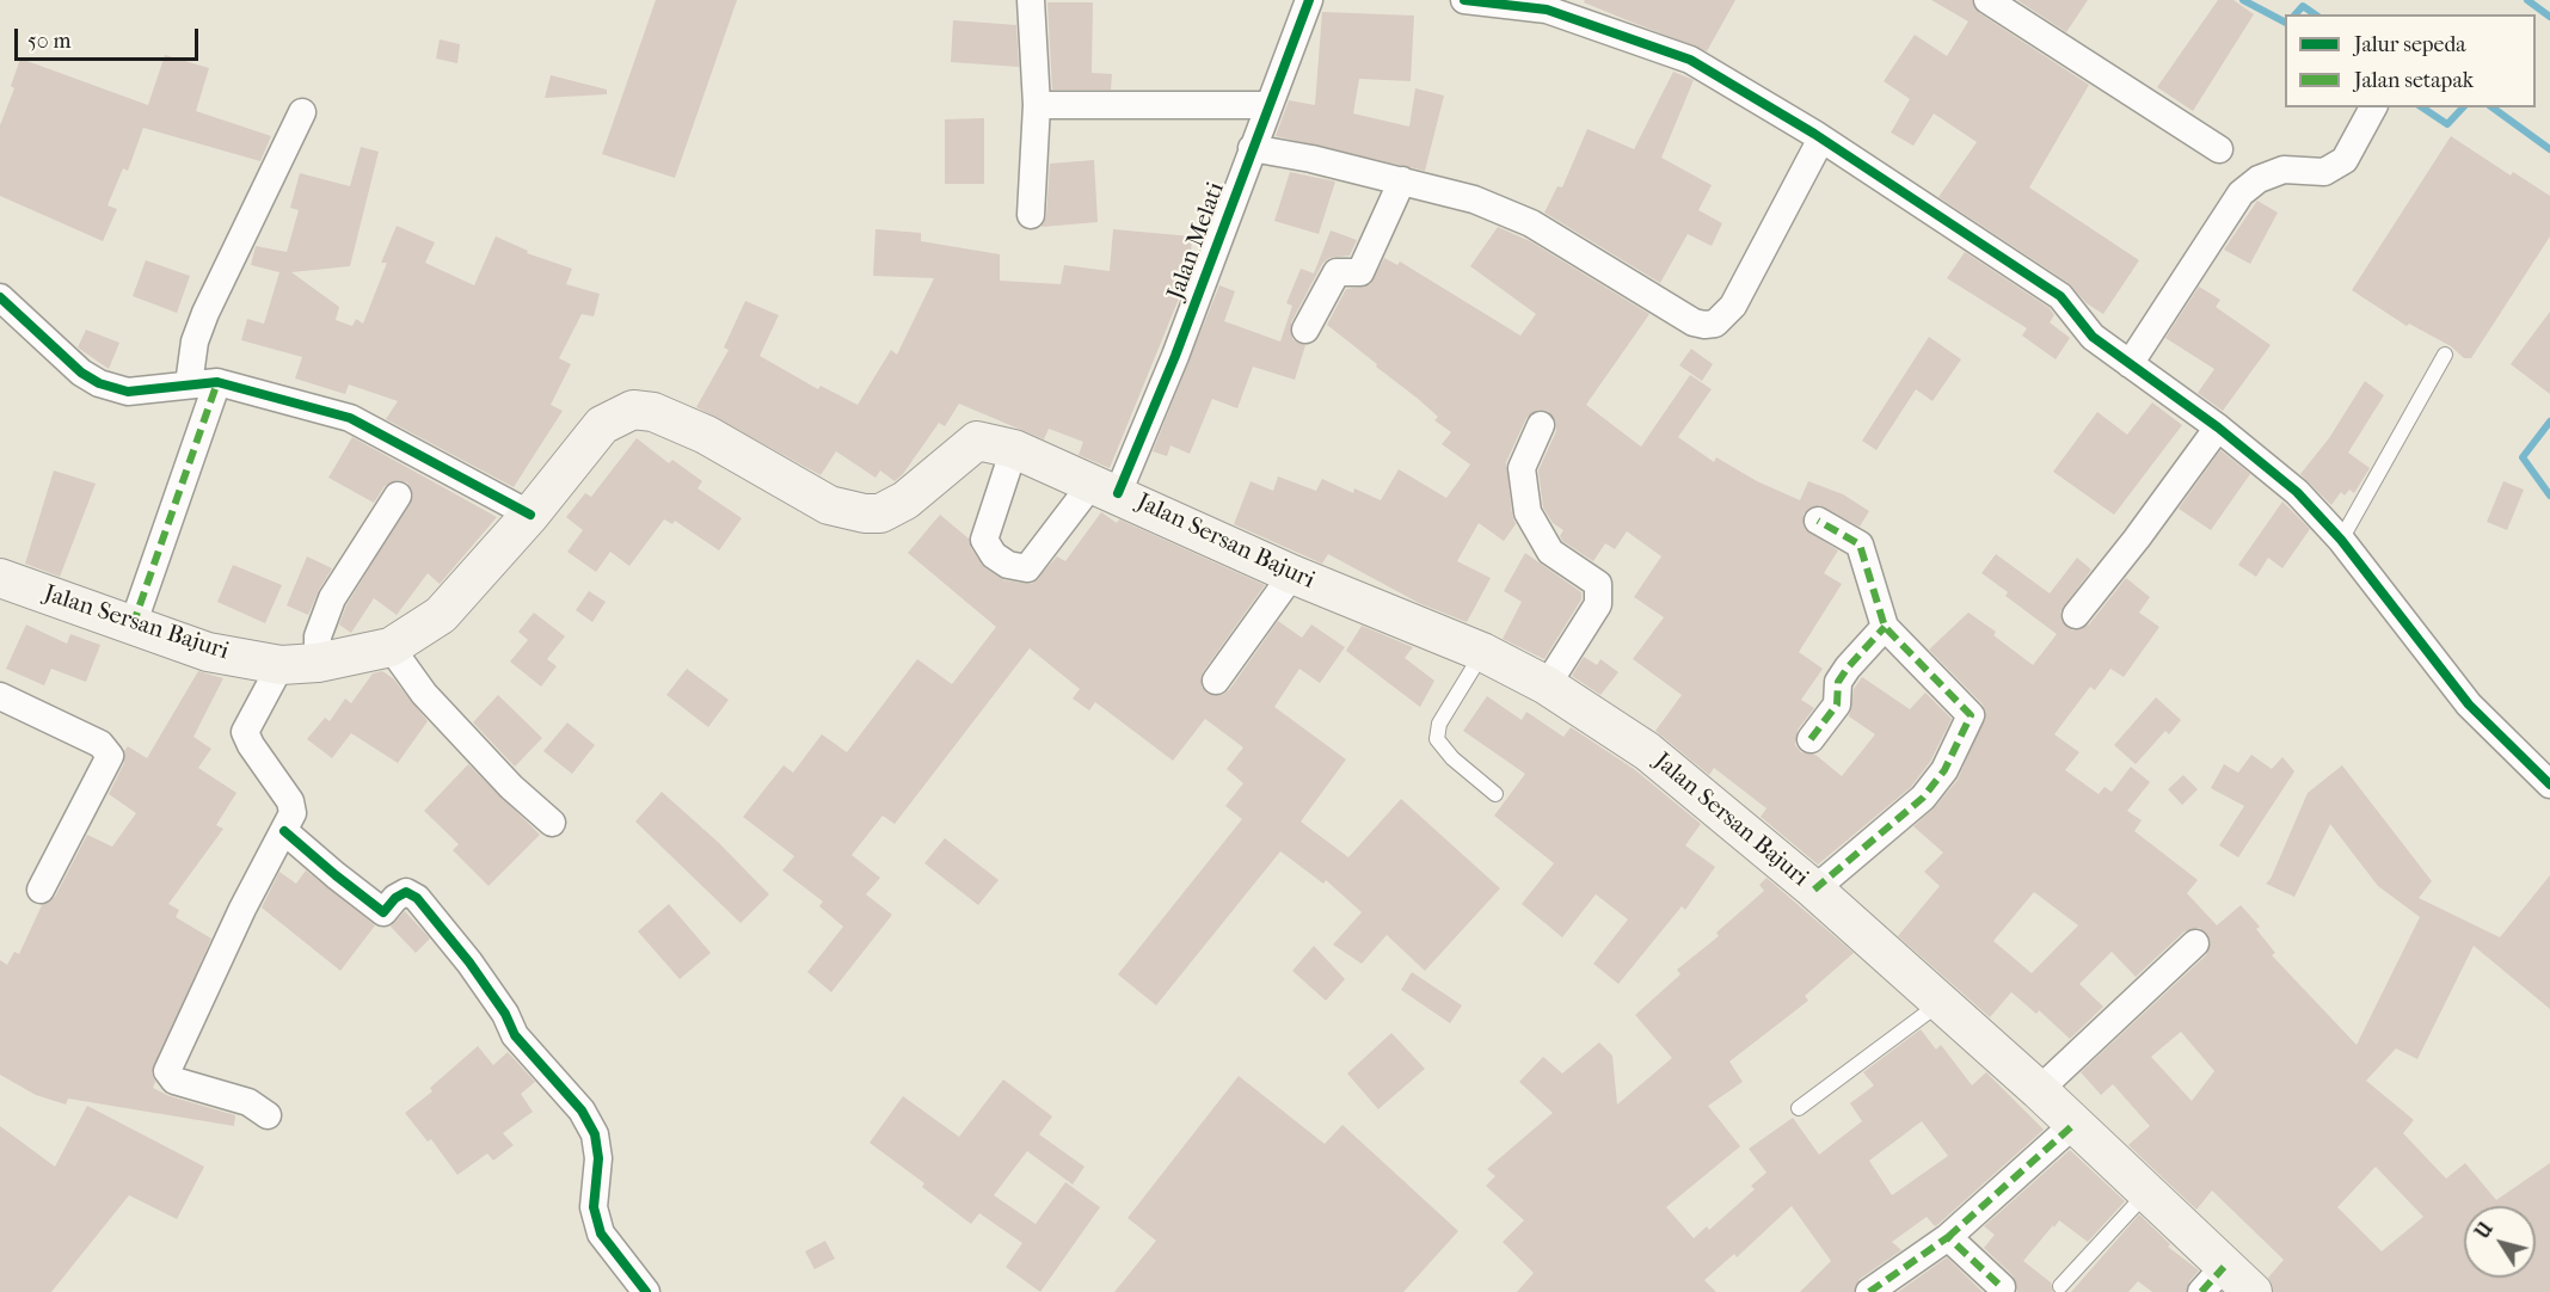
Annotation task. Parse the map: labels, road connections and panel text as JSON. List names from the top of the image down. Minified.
{"streets":{"main road":["Jalan Sersan Bajuri"],"street":["Jalan Melati"]},"crossings":[["Jalan Melati","Jalan Sersan Bajuri"]],"legend":["Jalur sepeda","Jalan setapak"],"scale_bar":"50 m","north":"top left"}
